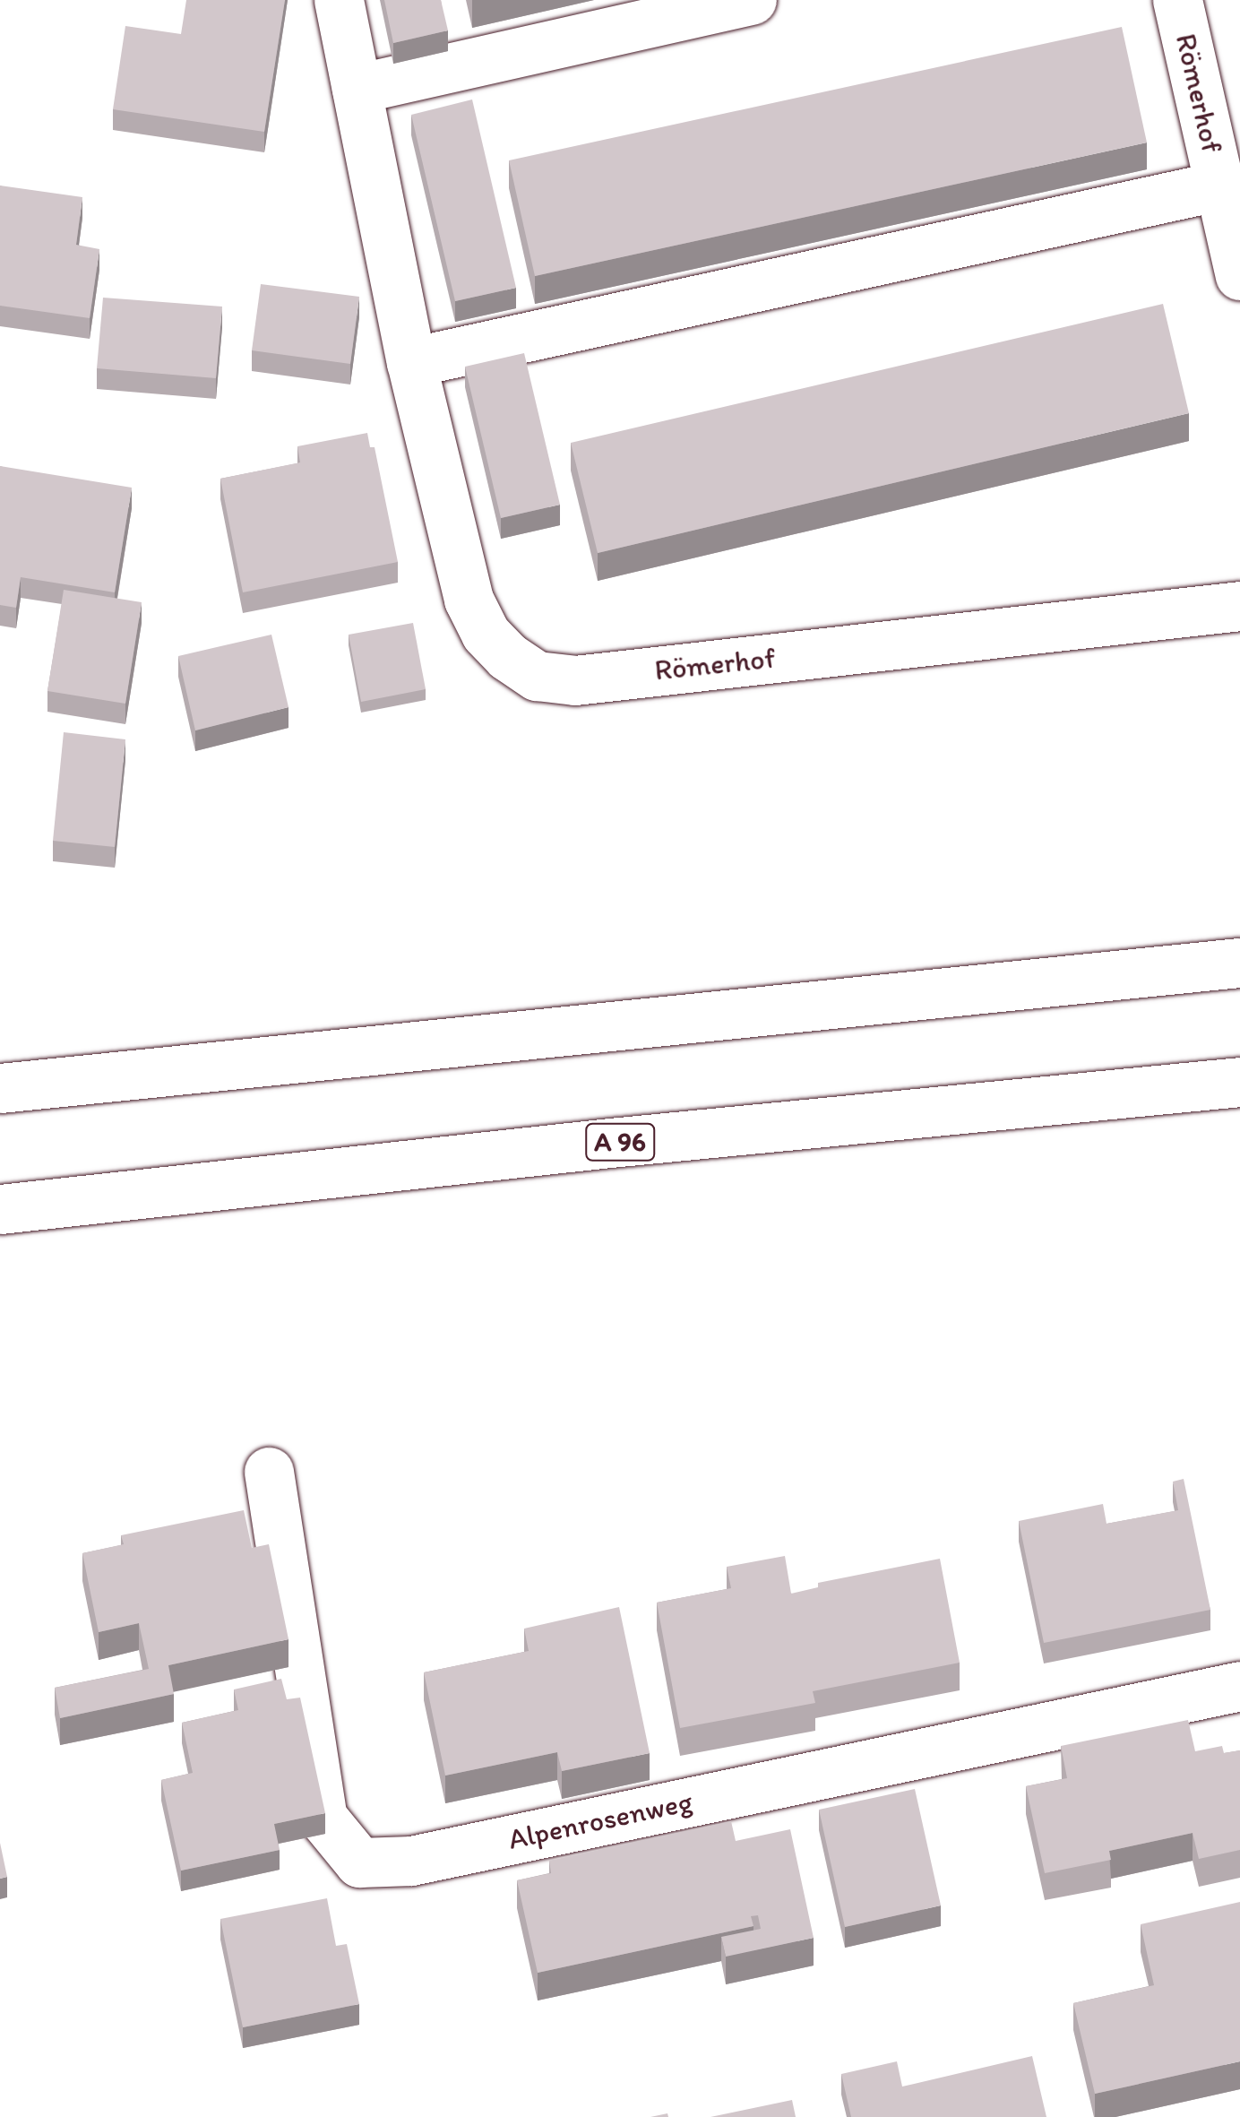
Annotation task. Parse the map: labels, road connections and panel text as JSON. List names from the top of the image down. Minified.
{"streets":{"main road":["Römerhof","A 96","Alpenrosenweg"]}}
